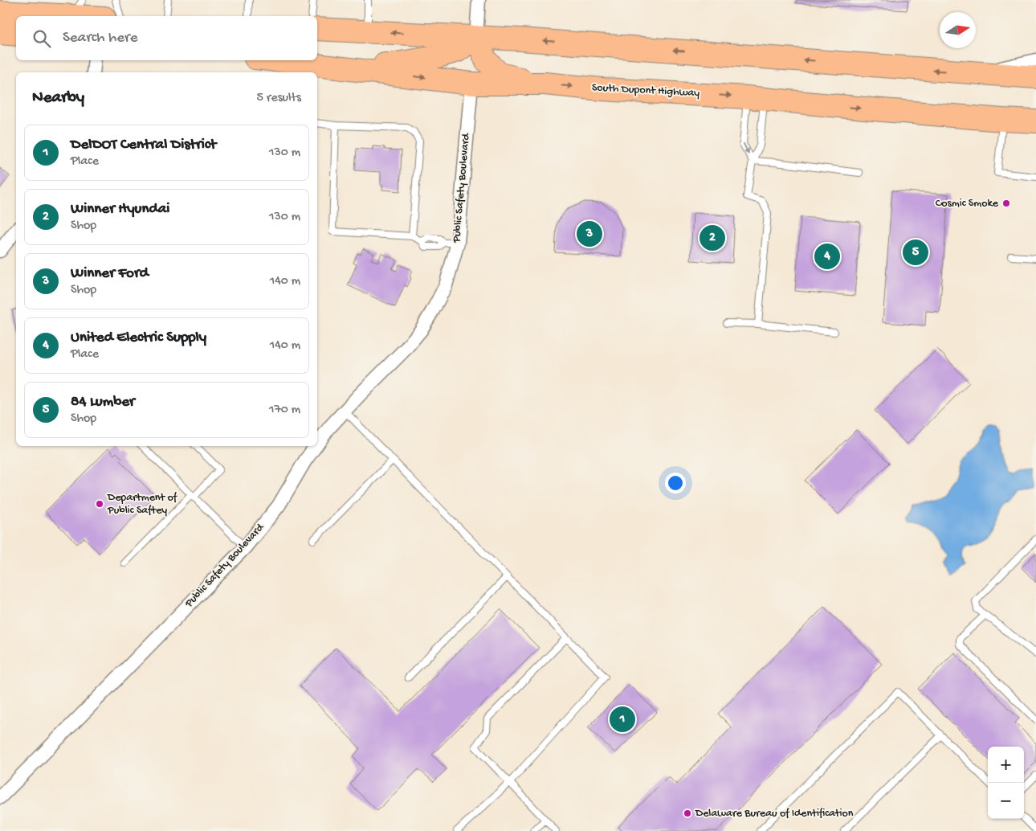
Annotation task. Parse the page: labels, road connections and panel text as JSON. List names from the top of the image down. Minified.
{"streets":{"highway":["South Dupont Highway"],"street":["Public Safety Boulevard"]},"crossings":[["South Dupont Highway","Public Safety Boulevard"]],"places":["Cosmic Smoke","Department of Public Saftey","Delaware Bureau of Identification"],"north":"right","page":{"search":"Search here","heading":["Nearby","5 results"],"list":[{"mark":"1","name":"DelDOT Central District","note":"Place","value":"130 m"},{"mark":"2","name":"Winner Hyundai","note":"Shop","value":"130 m"},{"mark":"3","name":"Winner Ford","note":"Shop","value":"140 m"},{"mark":"4","name":"United Electric Supply","note":"Place","value":"140 m"},{"mark":"5","name":"84 Lumber","note":"Shop","value":"170 m"}],"pins":["3","2","5","4","1"],"map_buttons":["+","−"]}}
